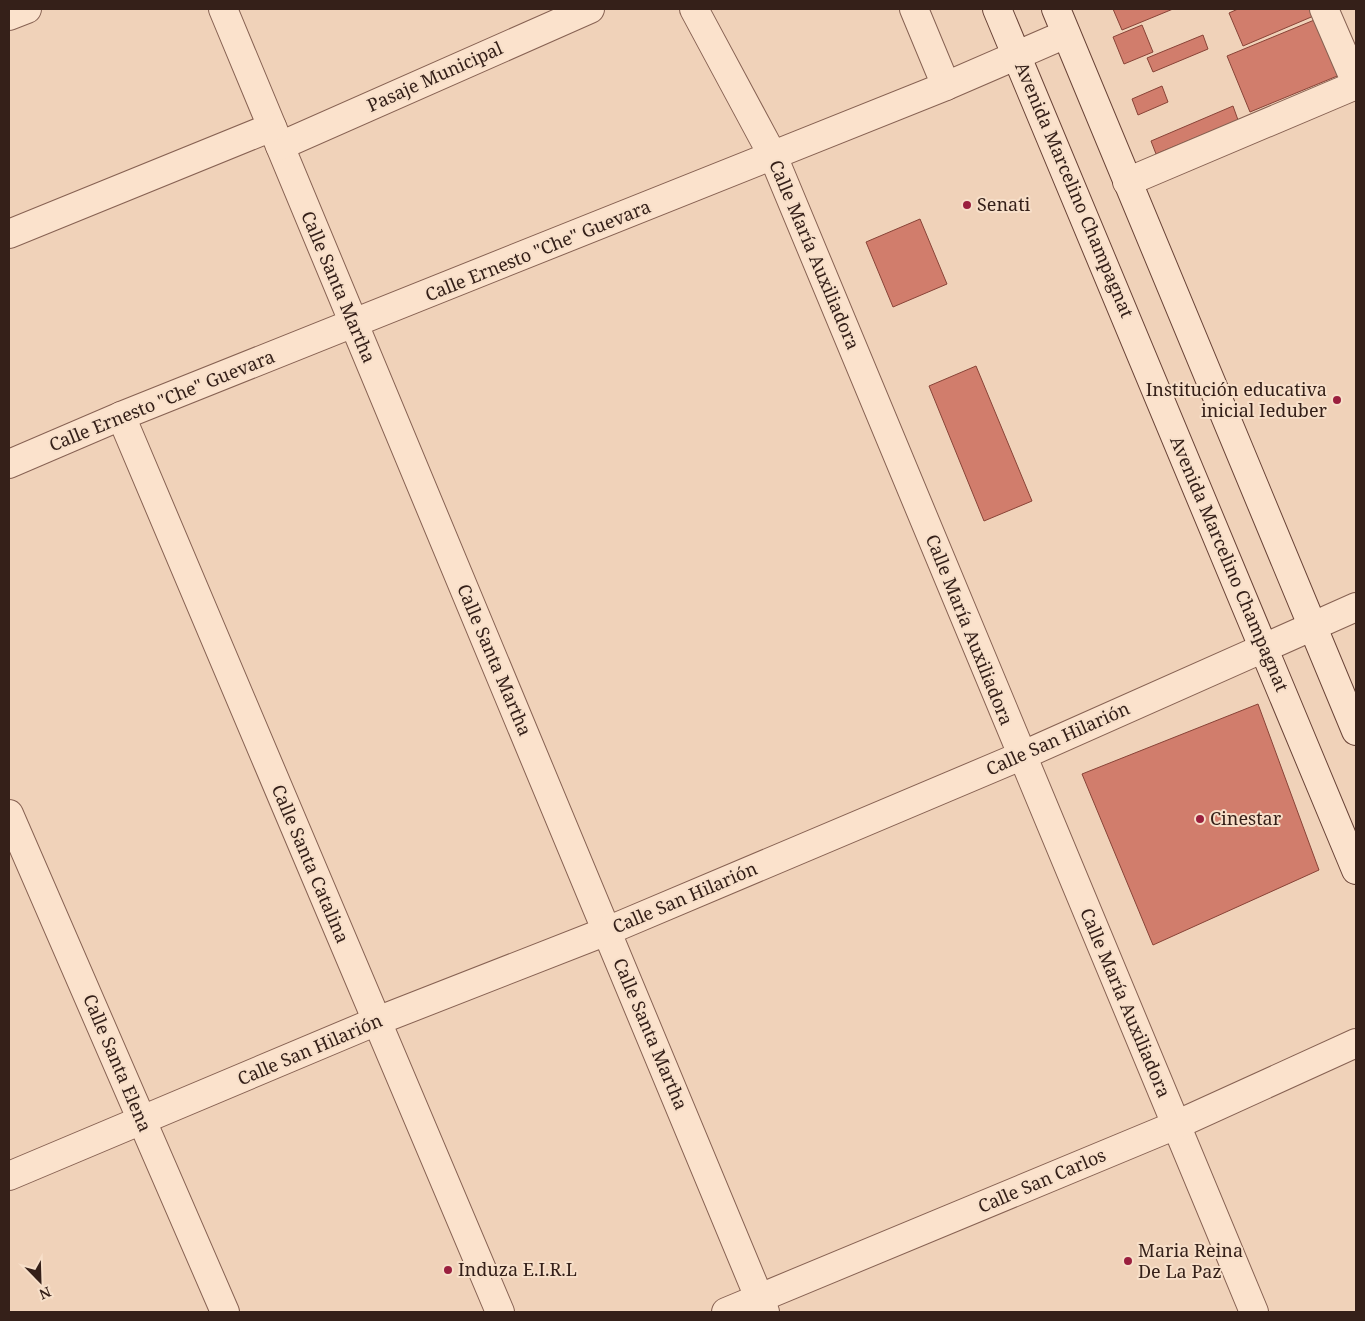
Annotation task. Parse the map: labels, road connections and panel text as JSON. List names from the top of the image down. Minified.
{"streets":{"street":["Pasaje Municipal","Avenida Marcelino Champagnat","Calle Ernesto \"Che\" Guevara","Calle María Auxiliadora","Calle Santa Martha","Calle San Hilarión","Calle Santa Catalina","Calle Santa Elena","Calle San Carlos"]},"crossings":[["Pasaje Municipal","Calle Santa Martha"],["Avenida Marcelino Champagnat","Calle Ernesto \"Che\" Guevara"],["Avenida Marcelino Champagnat","Calle San Hilarión"],["Calle Ernesto \"Che\" Guevara","Calle María Auxiliadora"],["Calle Ernesto \"Che\" Guevara","Calle Santa Martha"],["Calle Ernesto \"Che\" Guevara","Calle Santa Catalina"],["Calle María Auxiliadora","Calle San Hilarión"],["Calle María Auxiliadora","Calle San Carlos"],["Calle Santa Martha","Calle San Hilarión"],["Calle Santa Martha","Calle San Carlos"],["Calle San Hilarión","Calle Santa Catalina"],["Calle San Hilarión","Calle Santa Elena"]],"places":["Senati","Institución educativa inicial Ieduber","Cinestar","Maria Reina De La Paz","Induza E.I.R.L"],"north":"bottom right"}
